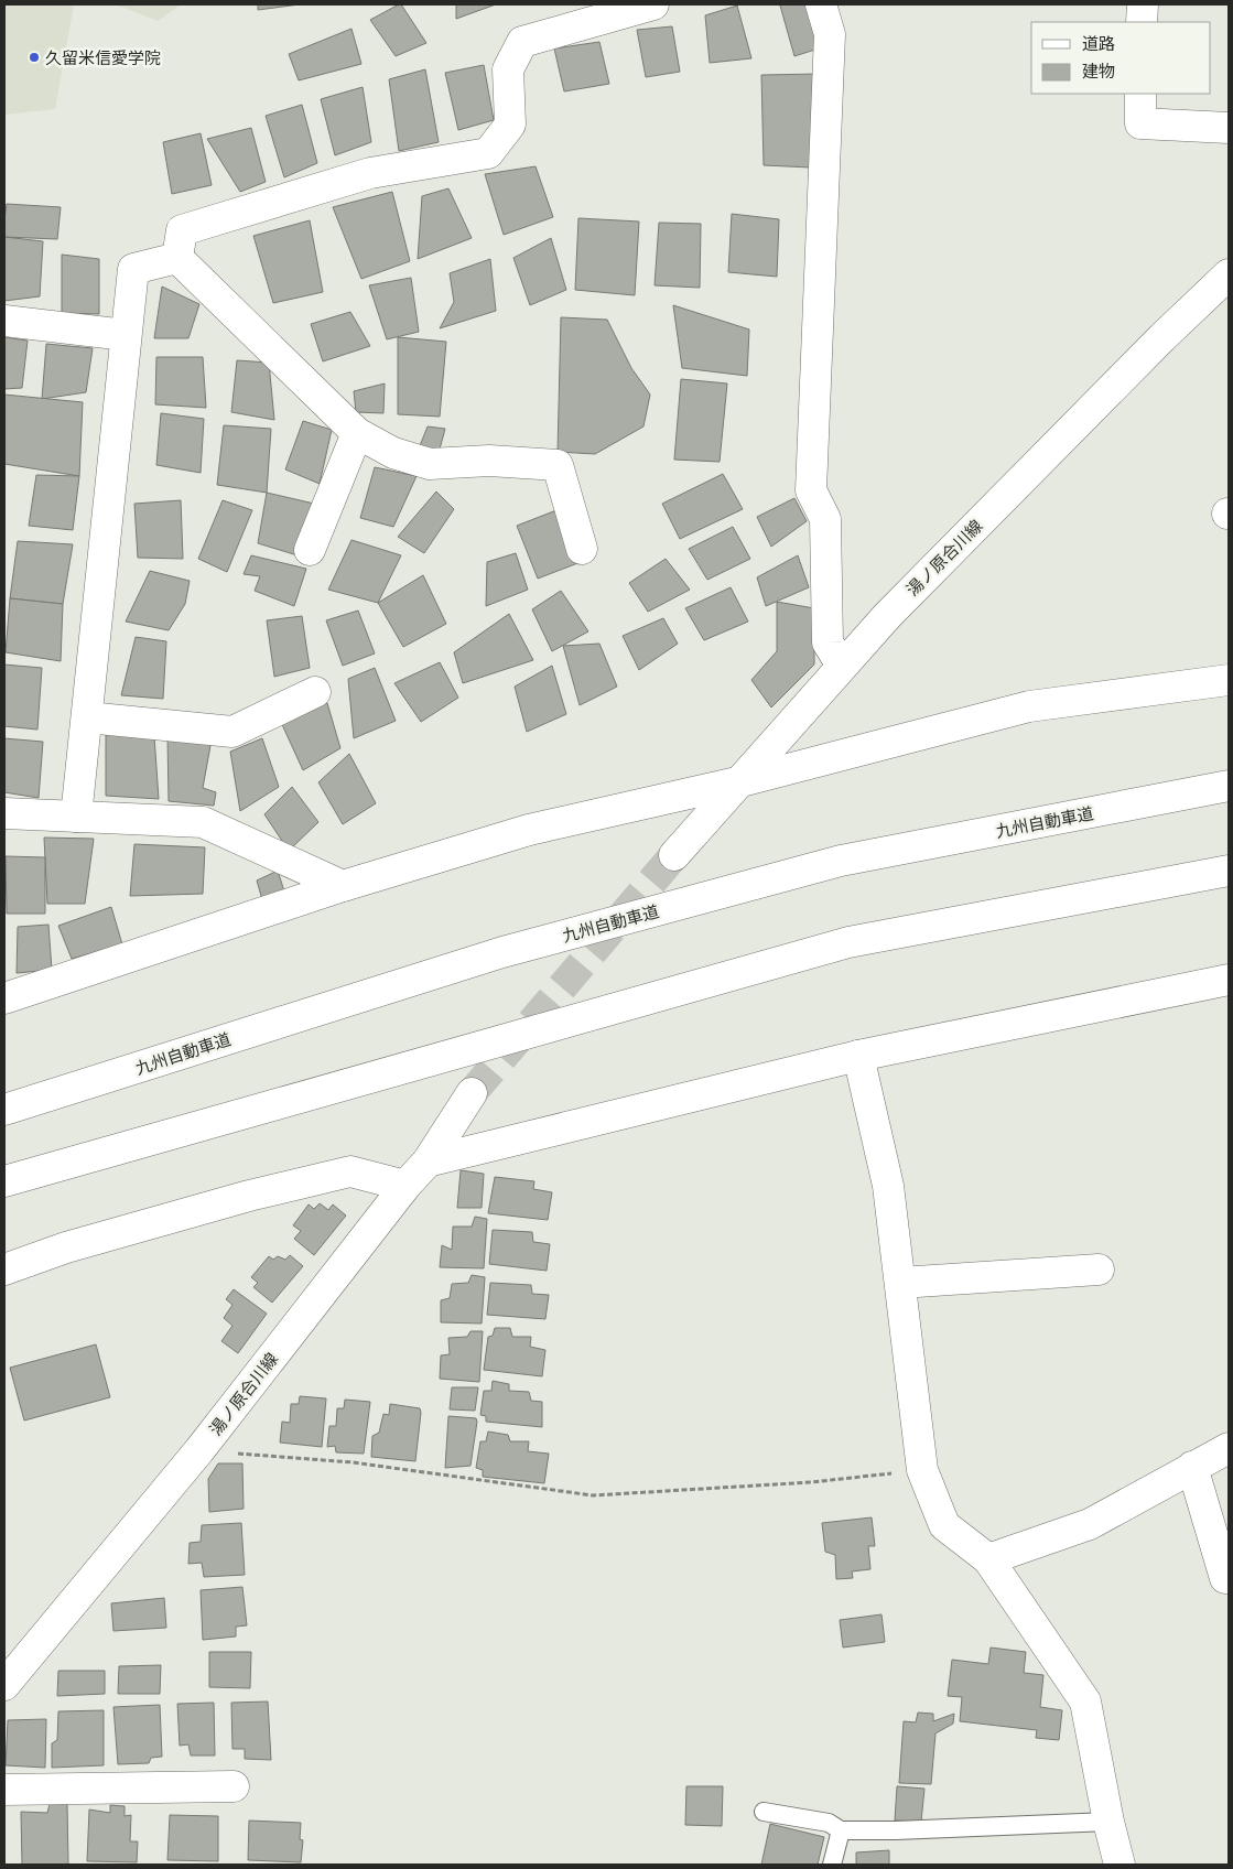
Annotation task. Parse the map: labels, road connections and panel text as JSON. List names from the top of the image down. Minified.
{"streets":{"main road":["湯ノ原合川線","九州自動車道"]},"places":["久留米信愛学院"],"legend":["道路","建物"]}
